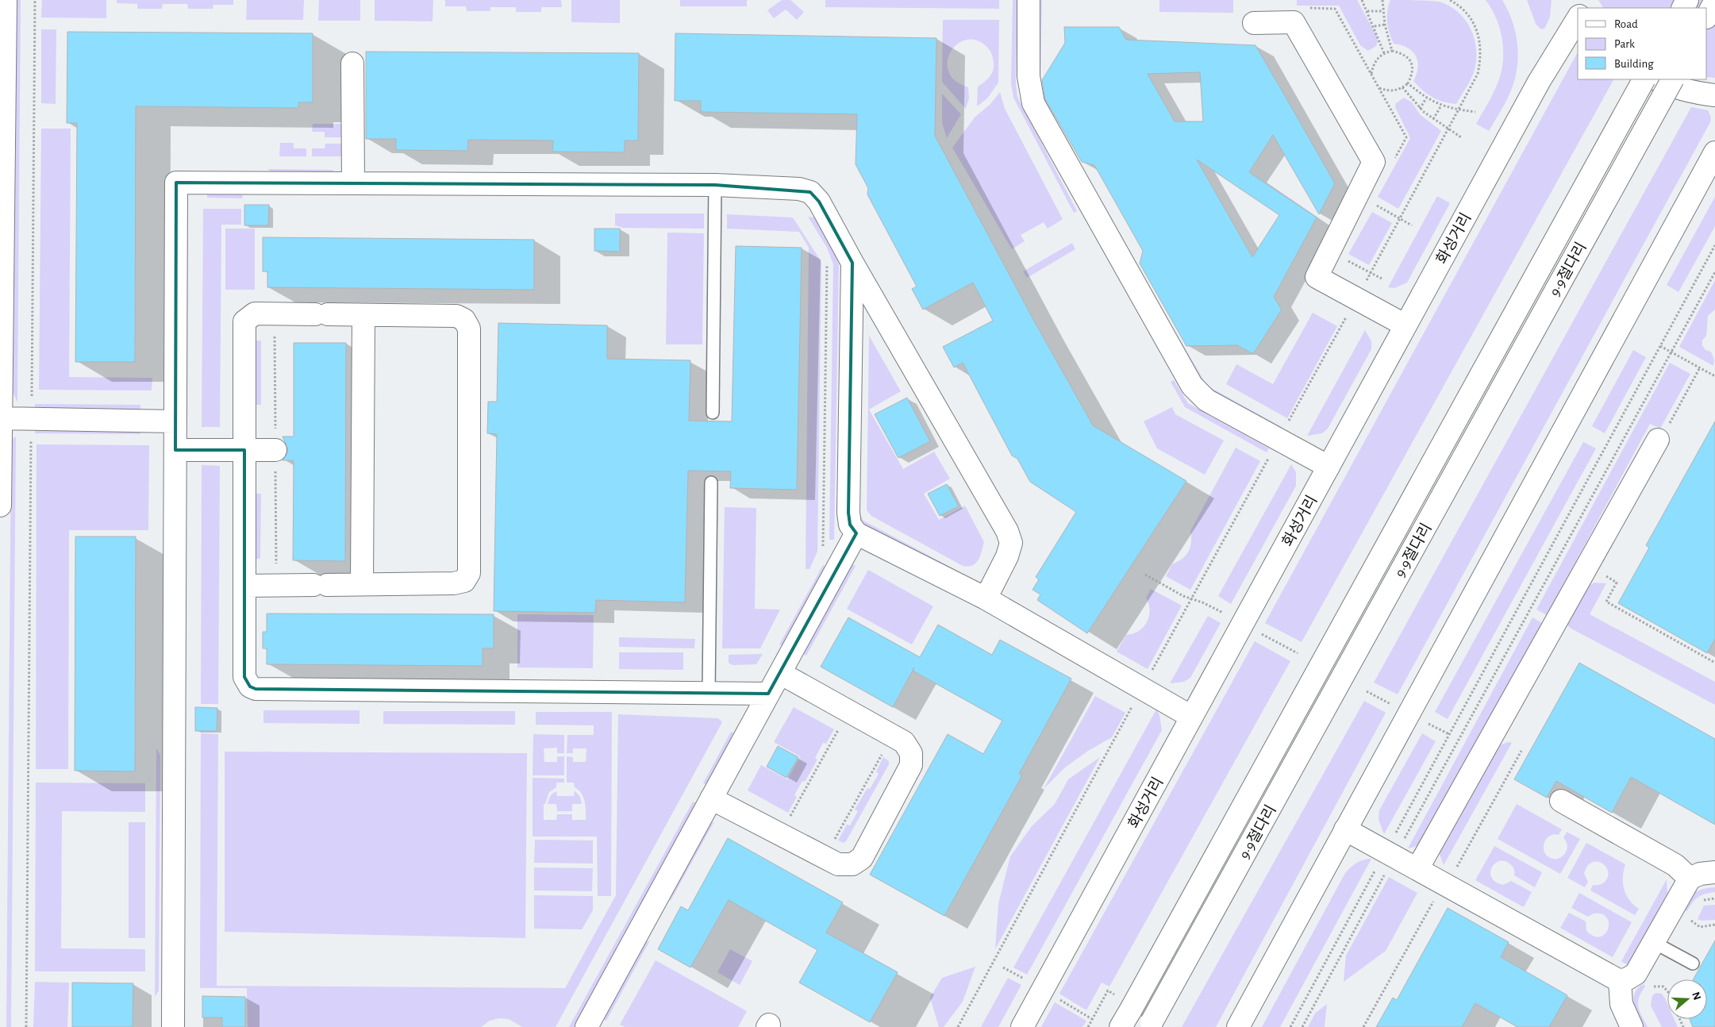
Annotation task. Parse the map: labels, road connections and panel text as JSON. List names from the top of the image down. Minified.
{"streets":{"main road":["화성거리","9·9절다리"]},"legend":["Road","Park","Building"],"north":"right"}
